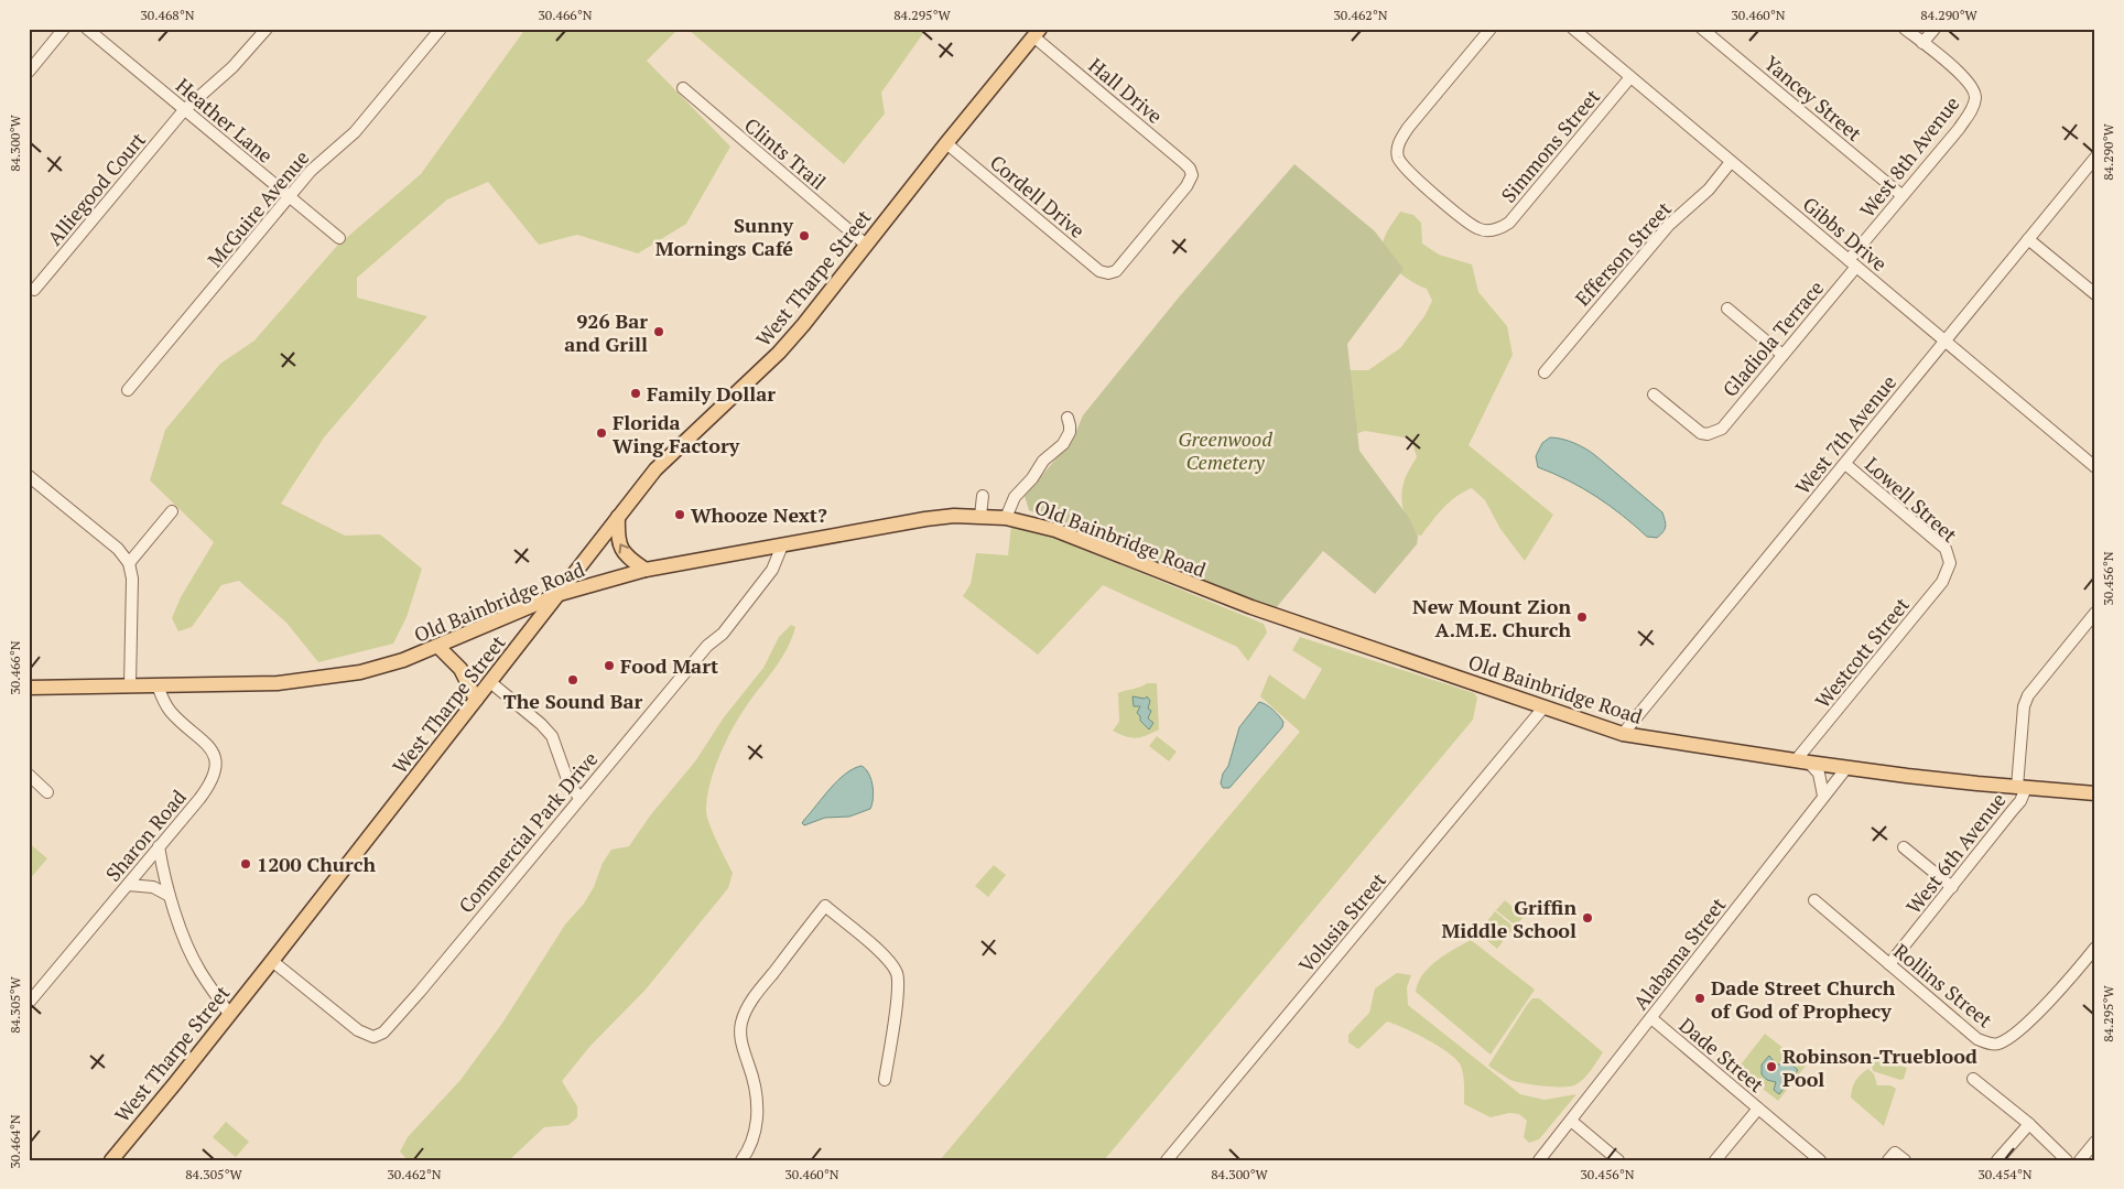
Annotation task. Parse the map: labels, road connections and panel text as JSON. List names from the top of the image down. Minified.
{"streets":{"main road":["West Tharpe Street","Old Bainbridge Road"],"street":["Hall Drive","Yancey Street","Heather Lane","Simmons Street","Clints Trail","West 8th Avenue","Alliegood Court","Cordell Drive","McGuire Avenue","Gibbs Drive","Efferson Street","Gladiola Terrace","West 7th Avenue","Lowell Street","Westcott Street","Commercial Park Drive","Sharon Road","West 6th Avenue","Volusia Street","Alabama Street","Rollins Street","Dade Street"]},"crossings":[["Hall Drive","Cordell Drive"],["Hall Drive","West Tharpe Street"],["Yancey Street","West 8th Avenue"],["Heather Lane","Alliegood Court"],["Heather Lane","McGuire Avenue"],["Simmons Street","Gibbs Drive"],["Clints Trail","West Tharpe Street"],["West 8th Avenue","Gibbs Drive"],["West 8th Avenue","Gladiola Terrace"],["Cordell Drive","West Tharpe Street"],["Gibbs Drive","Efferson Street"],["Gibbs Drive","Gladiola Terrace"],["Gibbs Drive","West 7th Avenue"],["West Tharpe Street","Old Bainbridge Road"],["West Tharpe Street","Commercial Park Drive"],["West 7th Avenue","Lowell Street"],["West 7th Avenue","Old Bainbridge Road"],["Lowell Street","Westcott Street"],["Old Bainbridge Road","Westcott Street"],["Old Bainbridge Road","Commercial Park Drive"],["Old Bainbridge Road","Sharon Road"],["Old Bainbridge Road","West 6th Avenue"],["Old Bainbridge Road","Volusia Street"],["Old Bainbridge Road","Alabama Street"],["West 6th Avenue","Rollins Street"],["Alabama Street","Dade Street"]],"parks":["Greenwood Cemetery"],"places":["Sunny Mornings Café","926 Bar and Grill","Family Dollar","Florida Wing Factory","Whooze Next?","New Mount Zion A.M.E. Church","Food Mart","The Sound Bar","1200 Church","Griffin Middle School","Dade Street Church of God of Prophecy","Robinson-Trueblood Pool"],"coordinates":["30.468°N","30.466°N","84.295°W","30.462°N","30.460°N","84.290°W","84.300°W","30.456°N","84.305°W","30.464°N","30.454°N"]}
